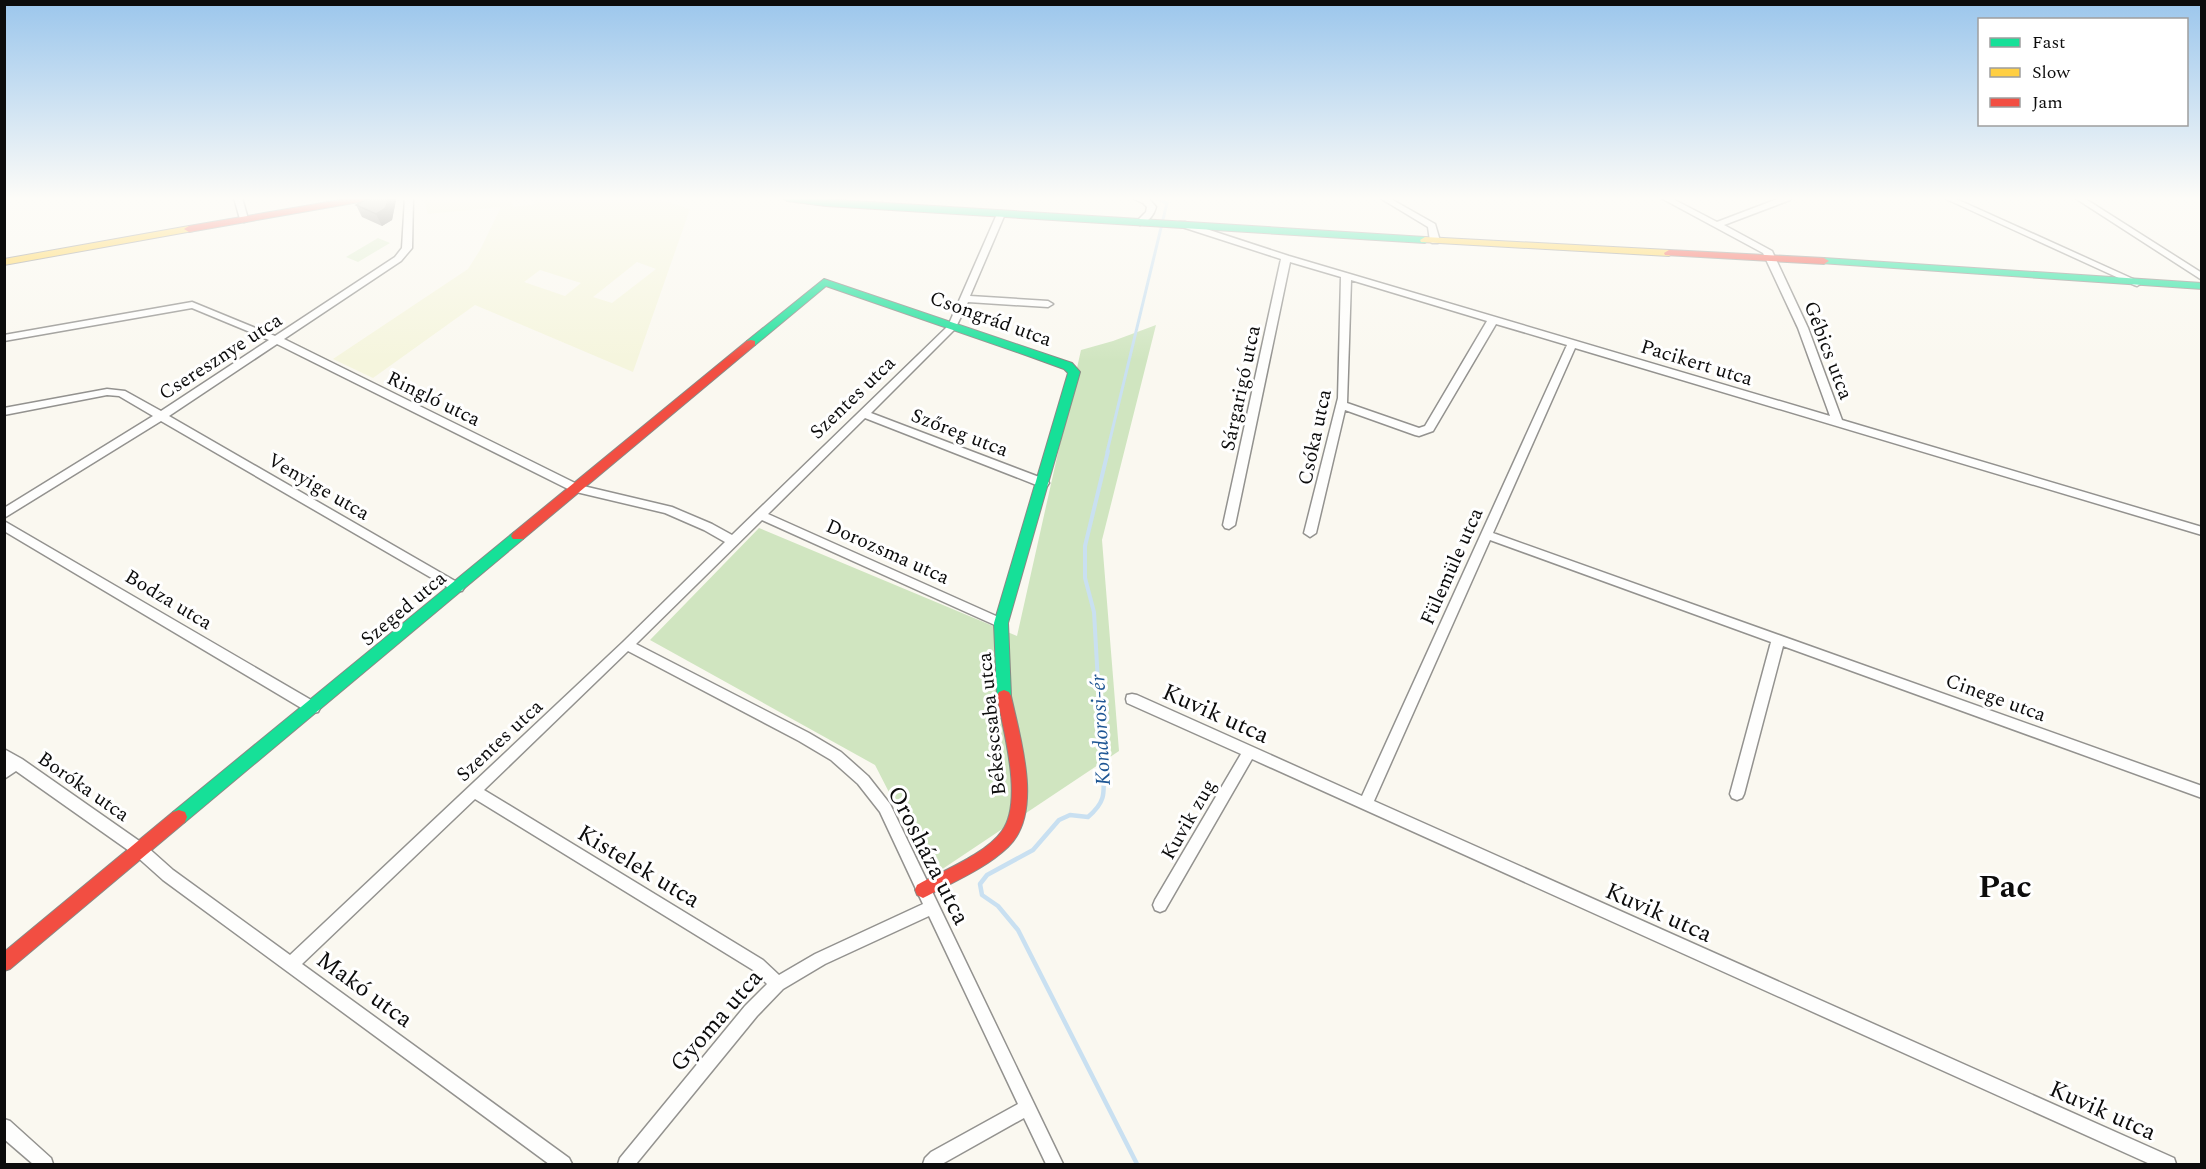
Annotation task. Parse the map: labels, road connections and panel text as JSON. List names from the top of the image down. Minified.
{"streets":{"street":["Csongrád utca","Gébics utca","Cseresznye utca","Pacikert utca","Sárgarigó utca","Szentes utca","Ringló utca","Szőreg utca","Csóka utca","Venyige utca","Dorozsma utca","Fülemüle utca","Bodza utca","Szeged utca","Cinege utca","Kuvik utca","Békéscsaba utca","Boróka utca","Kuvik zug","Orosháza utca","Kistelek utca","Makó utca","Gyoma utca"]},"crossings":[["Csongrád utca","Szentes utca"],["Csongrád utca","Szeged utca"],["Csongrád utca","Békéscsaba utca"],["Gébics utca","Pacikert utca"],["Cseresznye utca","Ringló utca"],["Cseresznye utca","Venyige utca"],["Pacikert utca","Sárgarigó utca"],["Pacikert utca","Csóka utca"],["Pacikert utca","Fülemüle utca"],["Szentes utca","Szőreg utca"],["Szentes utca","Dorozsma utca"],["Szentes utca","Orosháza utca"],["Szentes utca","Kistelek utca"],["Szentes utca","Makó utca"],["Ringló utca","Szeged utca"],["Szőreg utca","Békéscsaba utca"],["Venyige utca","Szeged utca"],["Dorozsma utca","Békéscsaba utca"],["Fülemüle utca","Cinege utca"],["Fülemüle utca","Kuvik utca"],["Bodza utca","Szeged utca"],["Szeged utca","Boróka utca"],["Szeged utca","Makó utca"],["Kuvik utca","Kuvik zug"],["Békéscsaba utca","Orosháza utca"],["Boróka utca","Makó utca"],["Orosháza utca","Gyoma utca"],["Kistelek utca","Gyoma utca"]],"districts":["Pac"],"water":["Kondorosi-ér"],"legend":["Fast","Slow","Jam"]}
